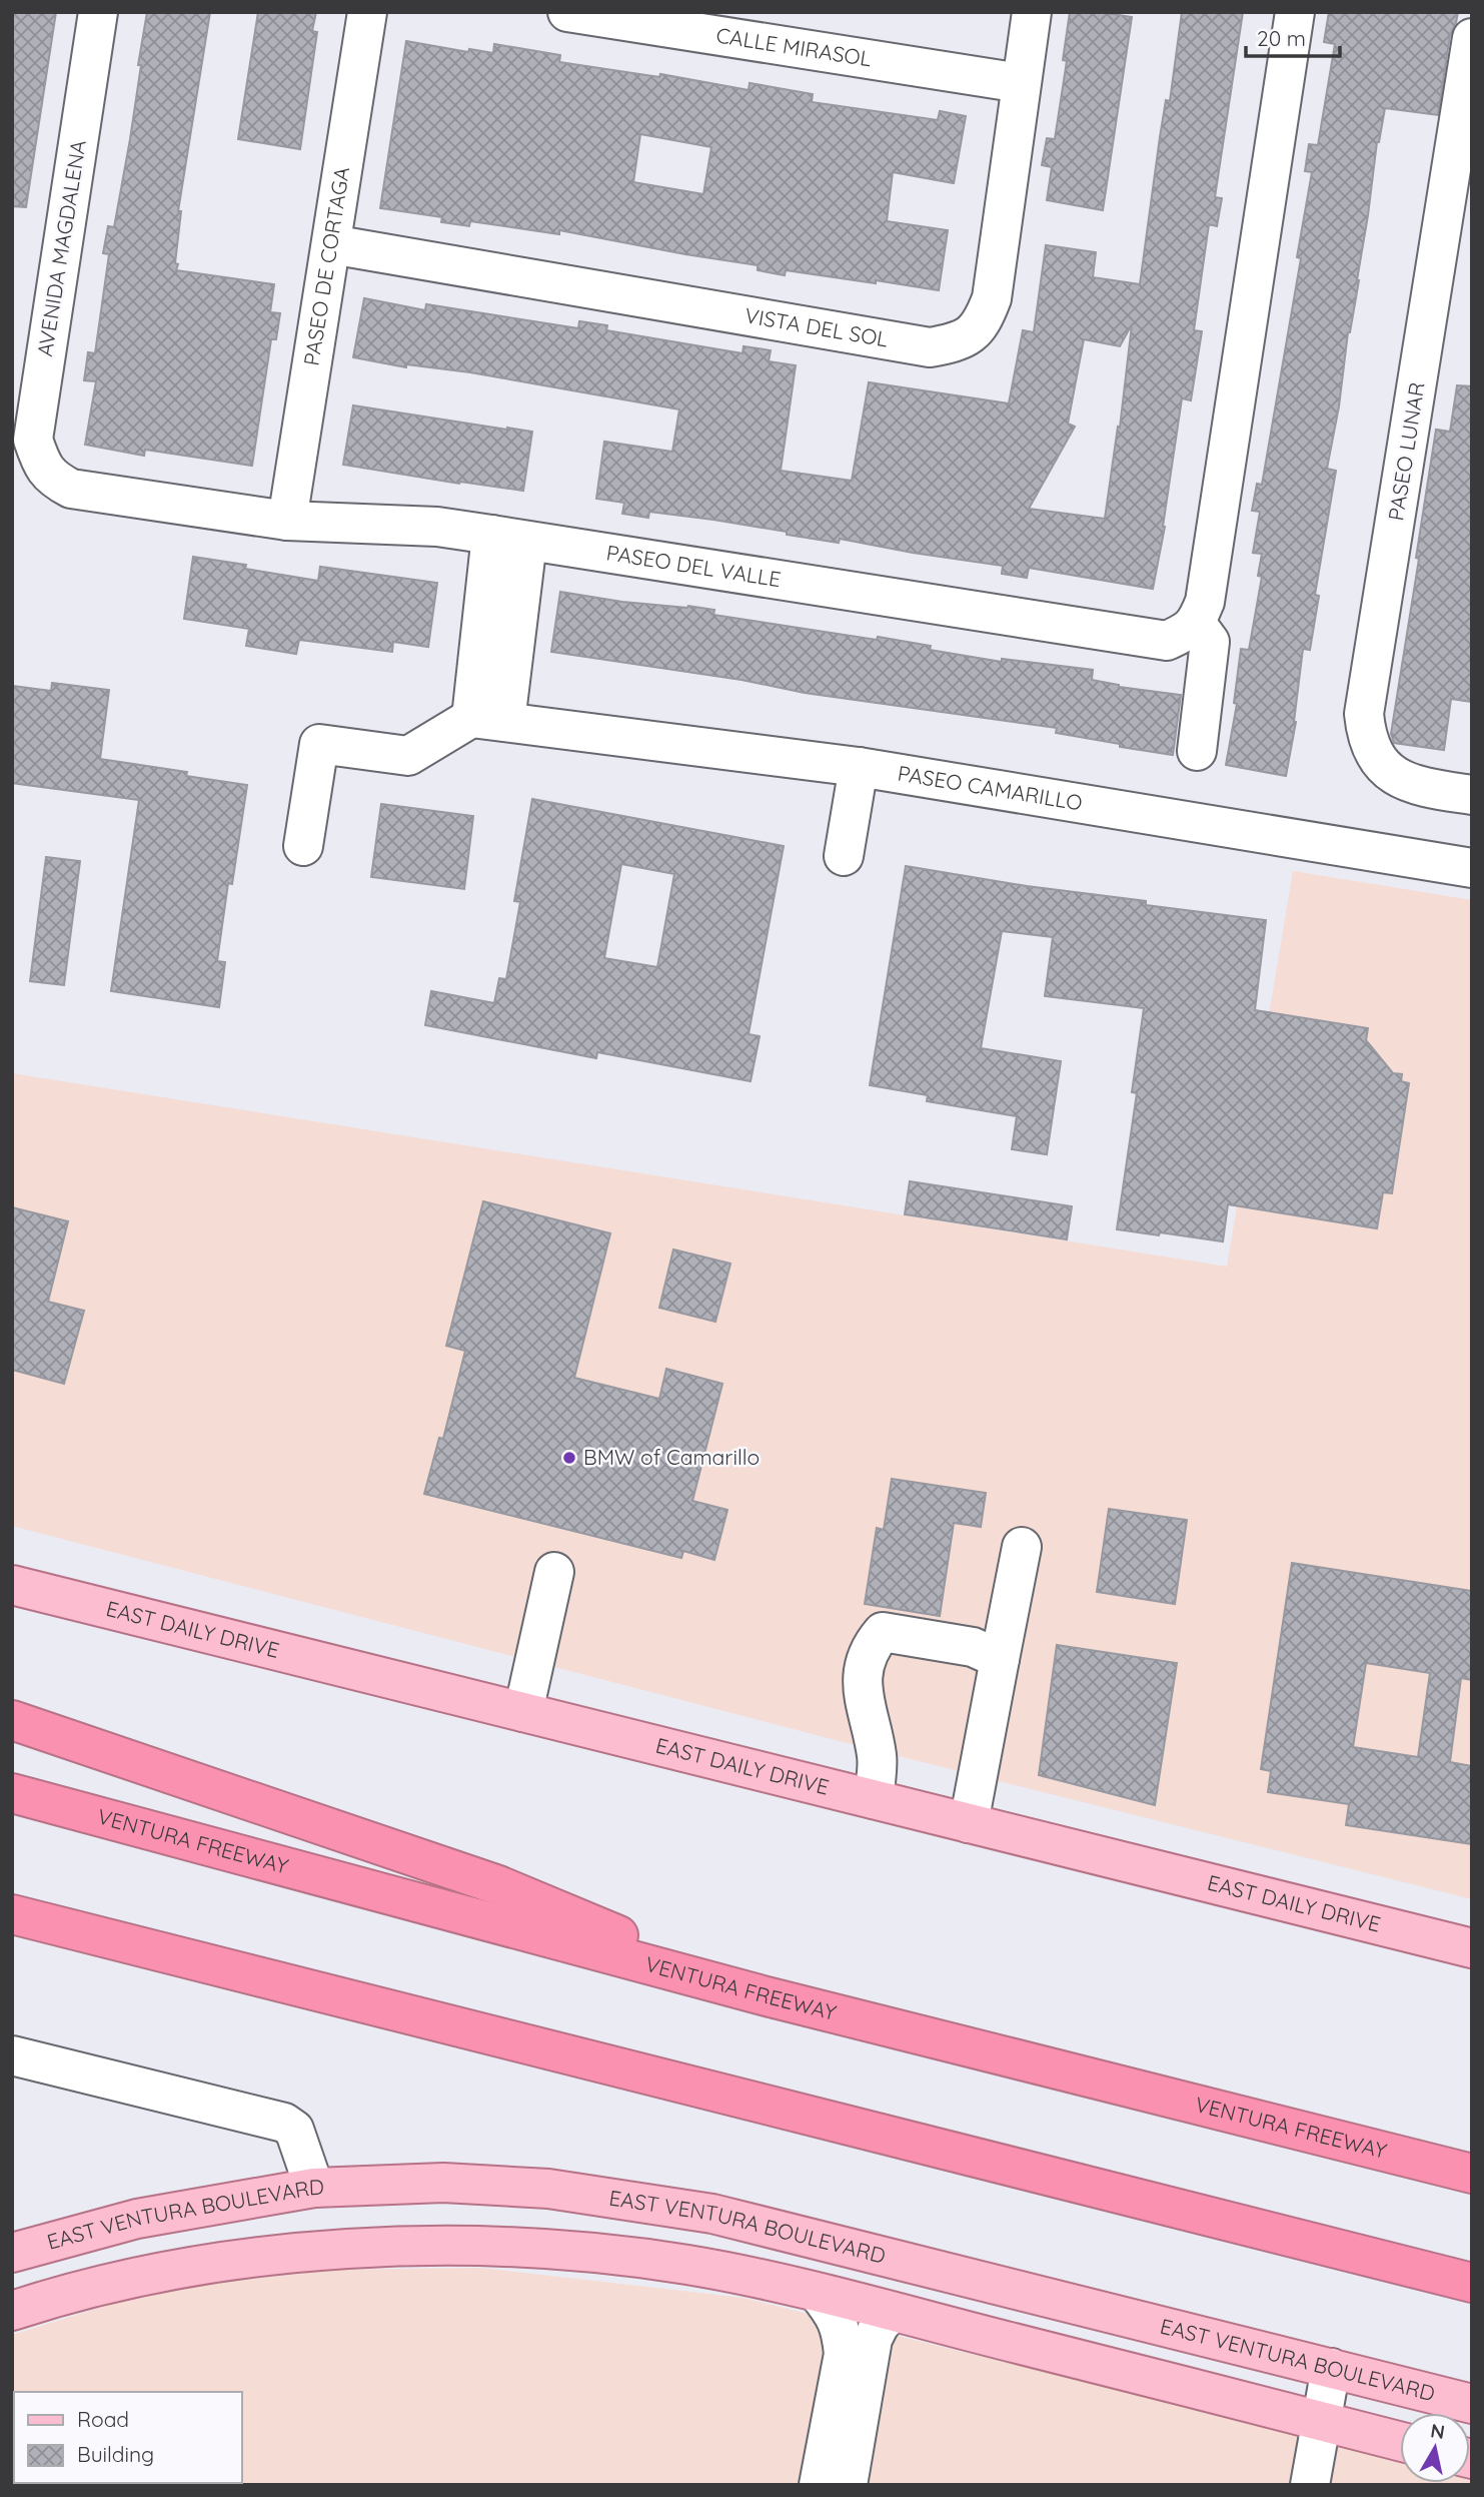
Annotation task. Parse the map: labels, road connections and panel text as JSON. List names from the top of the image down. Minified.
{"streets":{"highway":["VENTURA FREEWAY"],"main road":["EAST DAILY DRIVE","EAST VENTURA BOULEVARD"],"street":["CALLE MIRASOL","AVENIDA MAGDALENA","PASEO DE CORTAGA","VISTA DEL SOL","PASEO LUNAR","PASEO DEL VALLE","PASEO CAMARILLO"]},"crossings":[["CALLE MIRASOL","VISTA DEL SOL"],["AVENIDA MAGDALENA","PASEO DEL VALLE"],["PASEO DE CORTAGA","VISTA DEL SOL"],["PASEO DE CORTAGA","PASEO DEL VALLE"]],"places":["BMW of Camarillo"],"legend":["Road","Building"],"scale_bar":"20 m","north":"top"}
